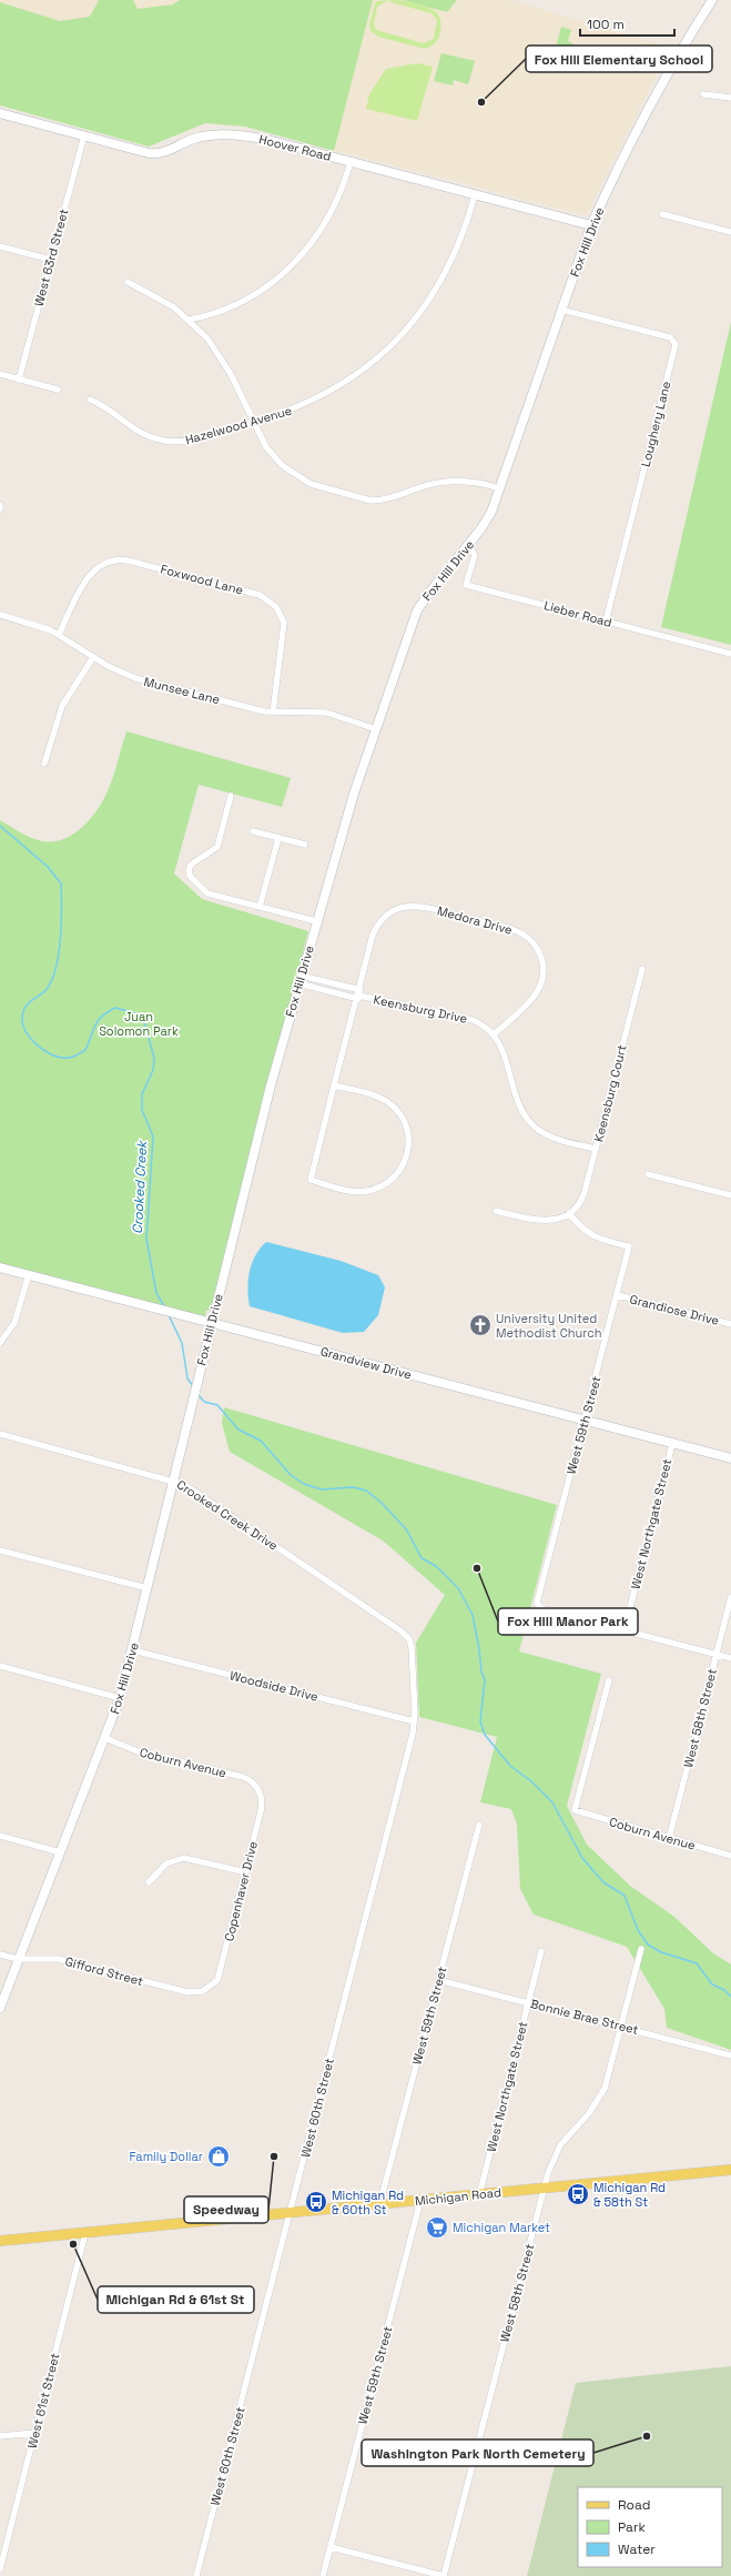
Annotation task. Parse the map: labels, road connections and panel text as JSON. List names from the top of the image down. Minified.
{"streets":{"main road":["Michigan Road"],"street":["Hoover Road","Fox Hill Drive","West 63rd Street","Loughery Lane","Hazelwood Avenue","Foxwood Lane","Lieber Road","Munsee Lane","Medora Drive","Keensburg Drive","Keensburg Court","Grandiose Drive","Grandview Drive","West 59th Street","Crooked Creek Drive","West Northgate Street","Woodside Drive","West 58th Street","Coburn Avenue","Copenhaver Drive","Gifford Street","Bonnie Brae Street","West 60th Street","West 61st Street"]},"crossings":[["Hoover Road","Fox Hill Drive"],["Hoover Road","West 63rd Street"],["Hoover Road","Hazelwood Avenue"],["Fox Hill Drive","Loughery Lane"],["Fox Hill Drive","Lieber Road"],["Fox Hill Drive","Munsee Lane"],["Fox Hill Drive","Keensburg Drive"],["Fox Hill Drive","Grandview Drive"],["Fox Hill Drive","Crooked Creek Drive"],["Fox Hill Drive","Woodside Drive"],["Fox Hill Drive","Coburn Avenue"],["Fox Hill Drive","Gifford Street"],["Loughery Lane","Lieber Road"],["Foxwood Lane","Munsee Lane"],["Medora Drive","Keensburg Drive"],["Keensburg Drive","Keensburg Court"],["Keensburg Court","West 59th Street"],["Grandiose Drive","West 59th Street"],["Grandview Drive","West 59th Street"],["Grandview Drive","West Northgate Street"],["West 59th Street","West Northgate Street"],["West 59th Street","Bonnie Brae Street"],["West 59th Street","Michigan Road"],["Crooked Creek Drive","West 60th Street"],["West Northgate Street","Bonnie Brae Street"],["West Northgate Street","Michigan Road"],["Woodside Drive","West 60th Street"],["West 58th Street","Coburn Avenue"],["West 58th Street","Bonnie Brae Street"],["West 58th Street","Michigan Road"],["Coburn Avenue","Copenhaver Drive"],["Copenhaver Drive","Gifford Street"],["West 60th Street","Michigan Road"],["Michigan Road","West 61st Street"]],"water":["Crooked Creek"],"parks":["Juan Solomon Park"],"places":{"other":["Fox Hill Elementary School","Fox Hill Manor Park","Speedway","Michigan Rd & 61st St","Washington Park North Cemetery"],"church":["University United Methodist Church"],"shop":["Family Dollar"],"bus stop":["Michigan Rd & 58th St","Michigan Rd & 60th St"],"supermarket":["Michigan Market"]},"legend":["Road","Park","Water"],"scale_bar":"100 m"}
